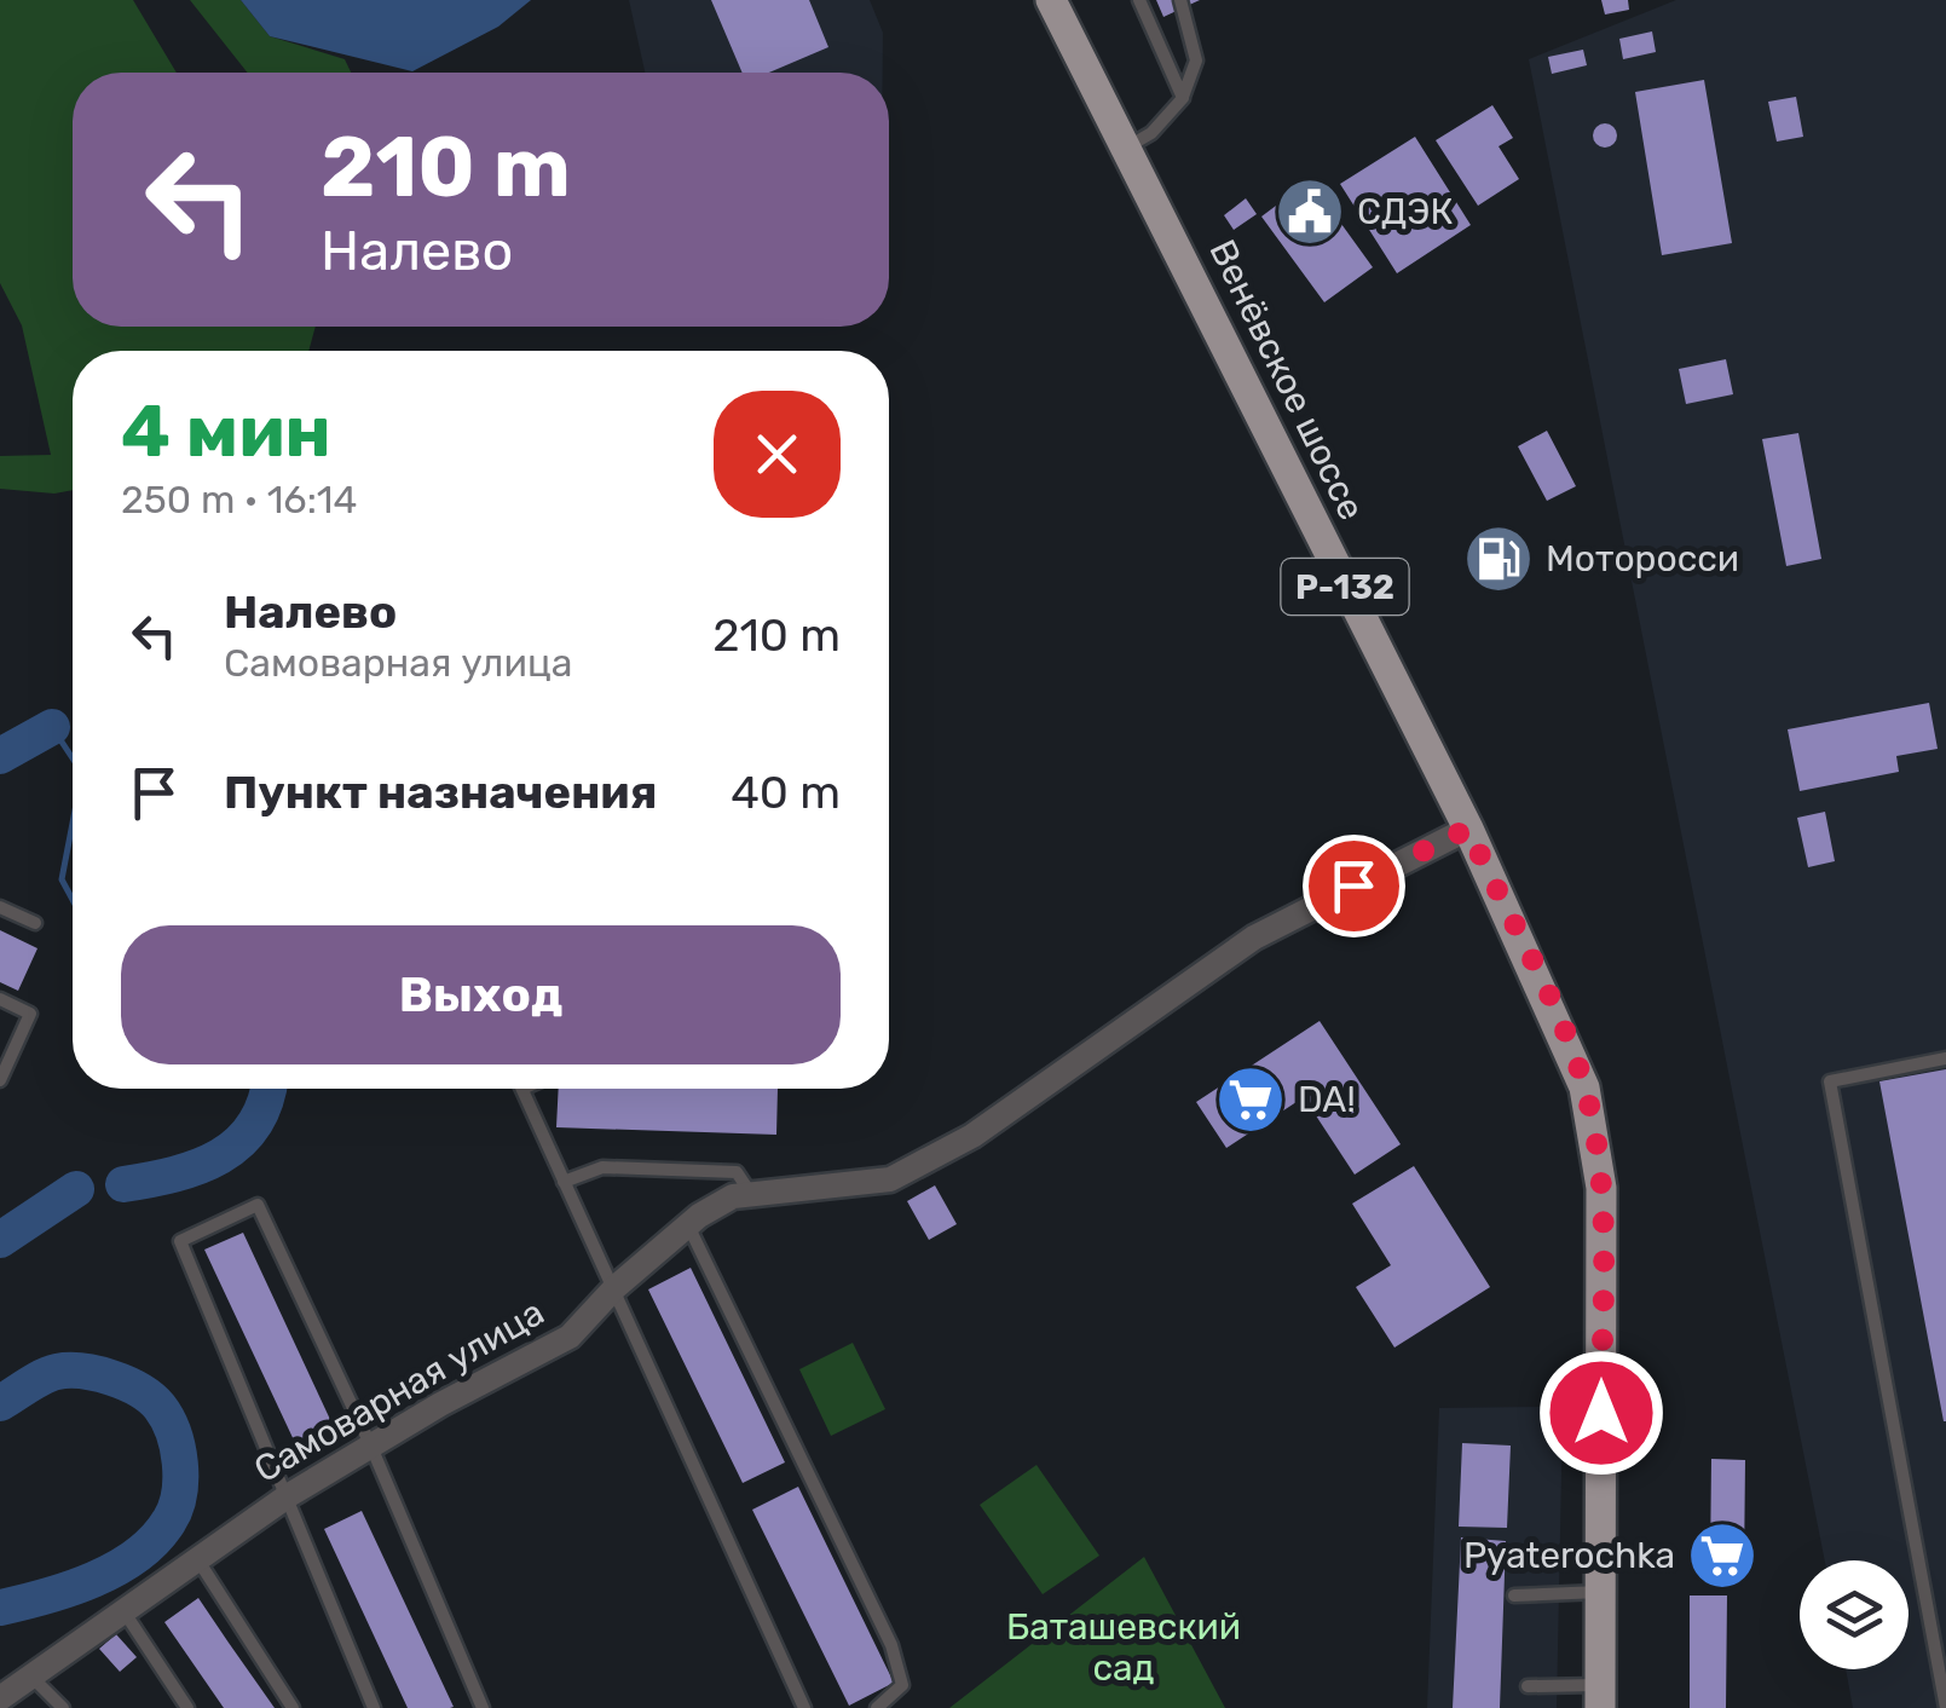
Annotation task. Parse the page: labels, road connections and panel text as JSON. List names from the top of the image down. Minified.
{"streets":{"main road":["Венёвское шоссе","Р-132"],"street":["Самоварная улица"]},"crossings":[["Венёвское шоссе","Самоварная улица"]],"parks":["Баташевский сад"],"places":{"public building":["СДЭК"],"fuel station":["Моторосси"],"supermarket":["DA!","Pyaterochka"]},"page":{"turn":["210 m","Налево"],"heading":["4 мин","250 m · 16:14"],"list":[{"name":"Налево","note":"Самоварная улица","value":"210 m"},{"name":"Пункт назначения","value":"40 m"}],"buttons":"Выход"}}
